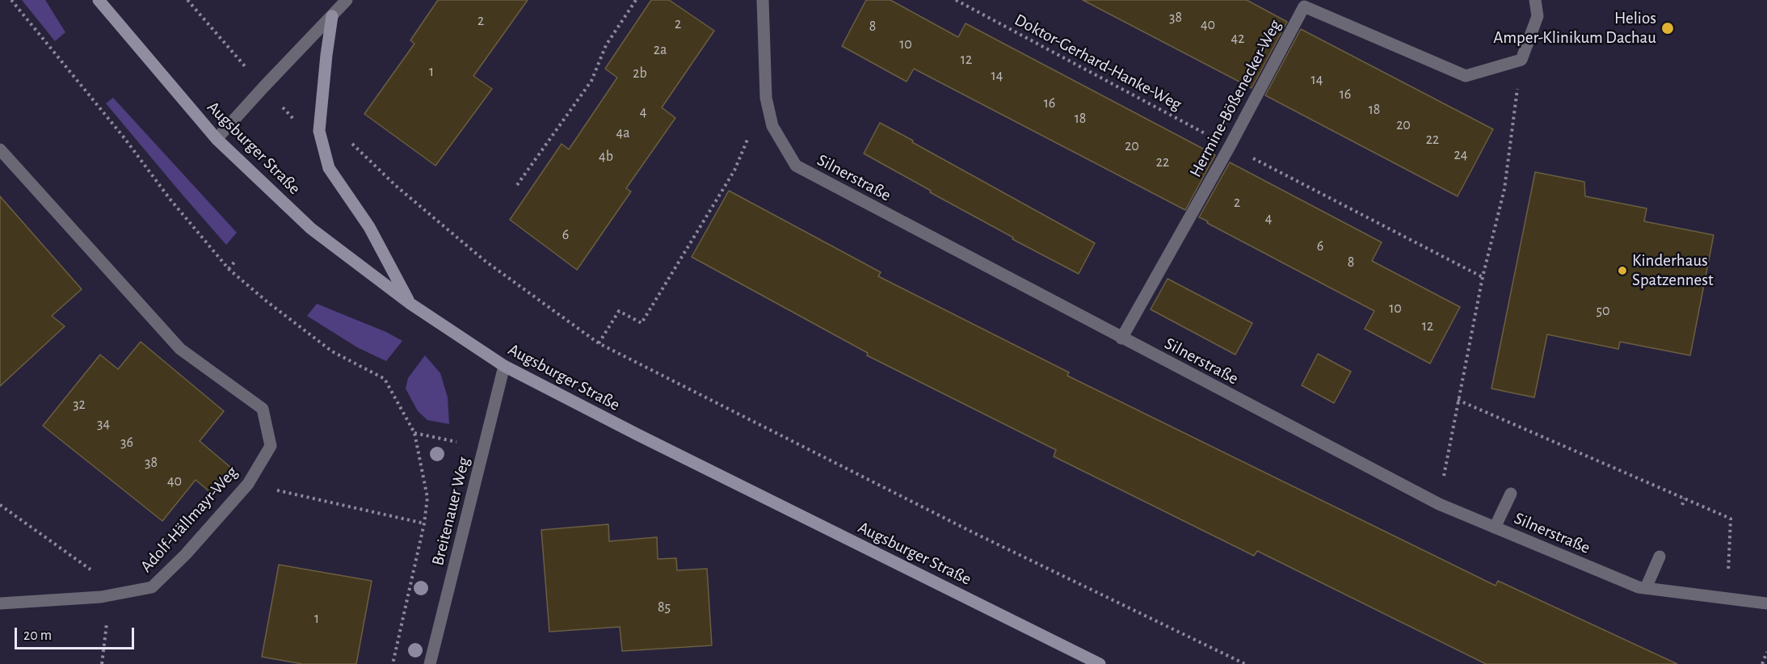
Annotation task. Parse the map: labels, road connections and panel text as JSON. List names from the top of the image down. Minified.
{"streets":{"main road":["Augsburger Straße"],"street":["Hermine-Bößenecker-Weg","Silnerstraße","Breitenauer Weg","Adolf-Hällmayr-Weg"],"path":["Doktor-Gerhard-Hanke-Weg"]},"crossings":[["Doktor-Gerhard-Hanke-Weg","Hermine-Bößenecker-Weg"],["Hermine-Bößenecker-Weg","Silnerstraße"],["Augsburger Straße","Breitenauer Weg"]],"places":["Helios Amper-Klinikum Dachau","Kinderhaus Spatzennest"],"house_numbers":["38","2","2","40","8","42","10","2a","12","1","2b","14","14","16","16","18","4","18","20","4a","22","20","24","4b","22","2","4","6","6","8","10","50","12","32","34","36","38","40","85","1"],"scale_bar":"20 m"}
